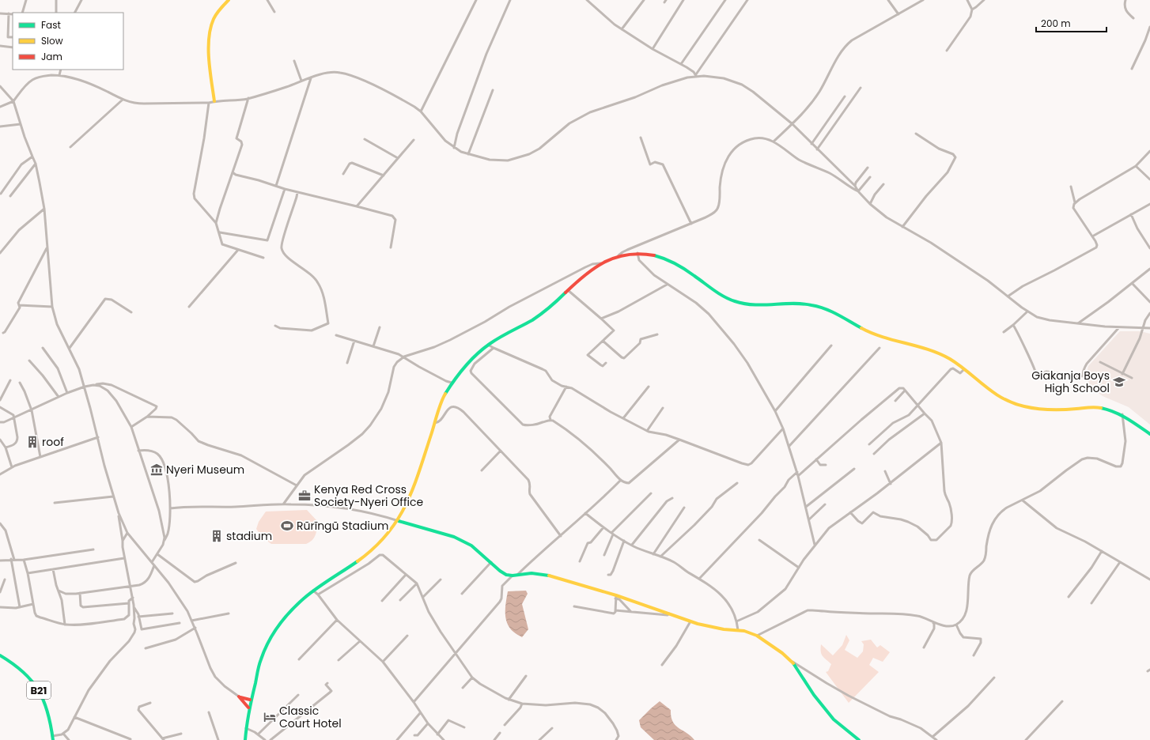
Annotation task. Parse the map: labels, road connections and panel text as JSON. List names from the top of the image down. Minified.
{"streets":{"main road":["B21"]},"places":{"school or university":["Giakanja Boys High School"],"building":["roof","stadium"],"museum":["Nyeri Museum"],"office":["Kenya Red Cross Society-Nyeri Office"],"sports":["Rũrĩngũ Stadium"],"hotel":["Classic Court Hotel"]},"legend":["Fast","Slow","Jam"],"scale_bar":"200 m"}
